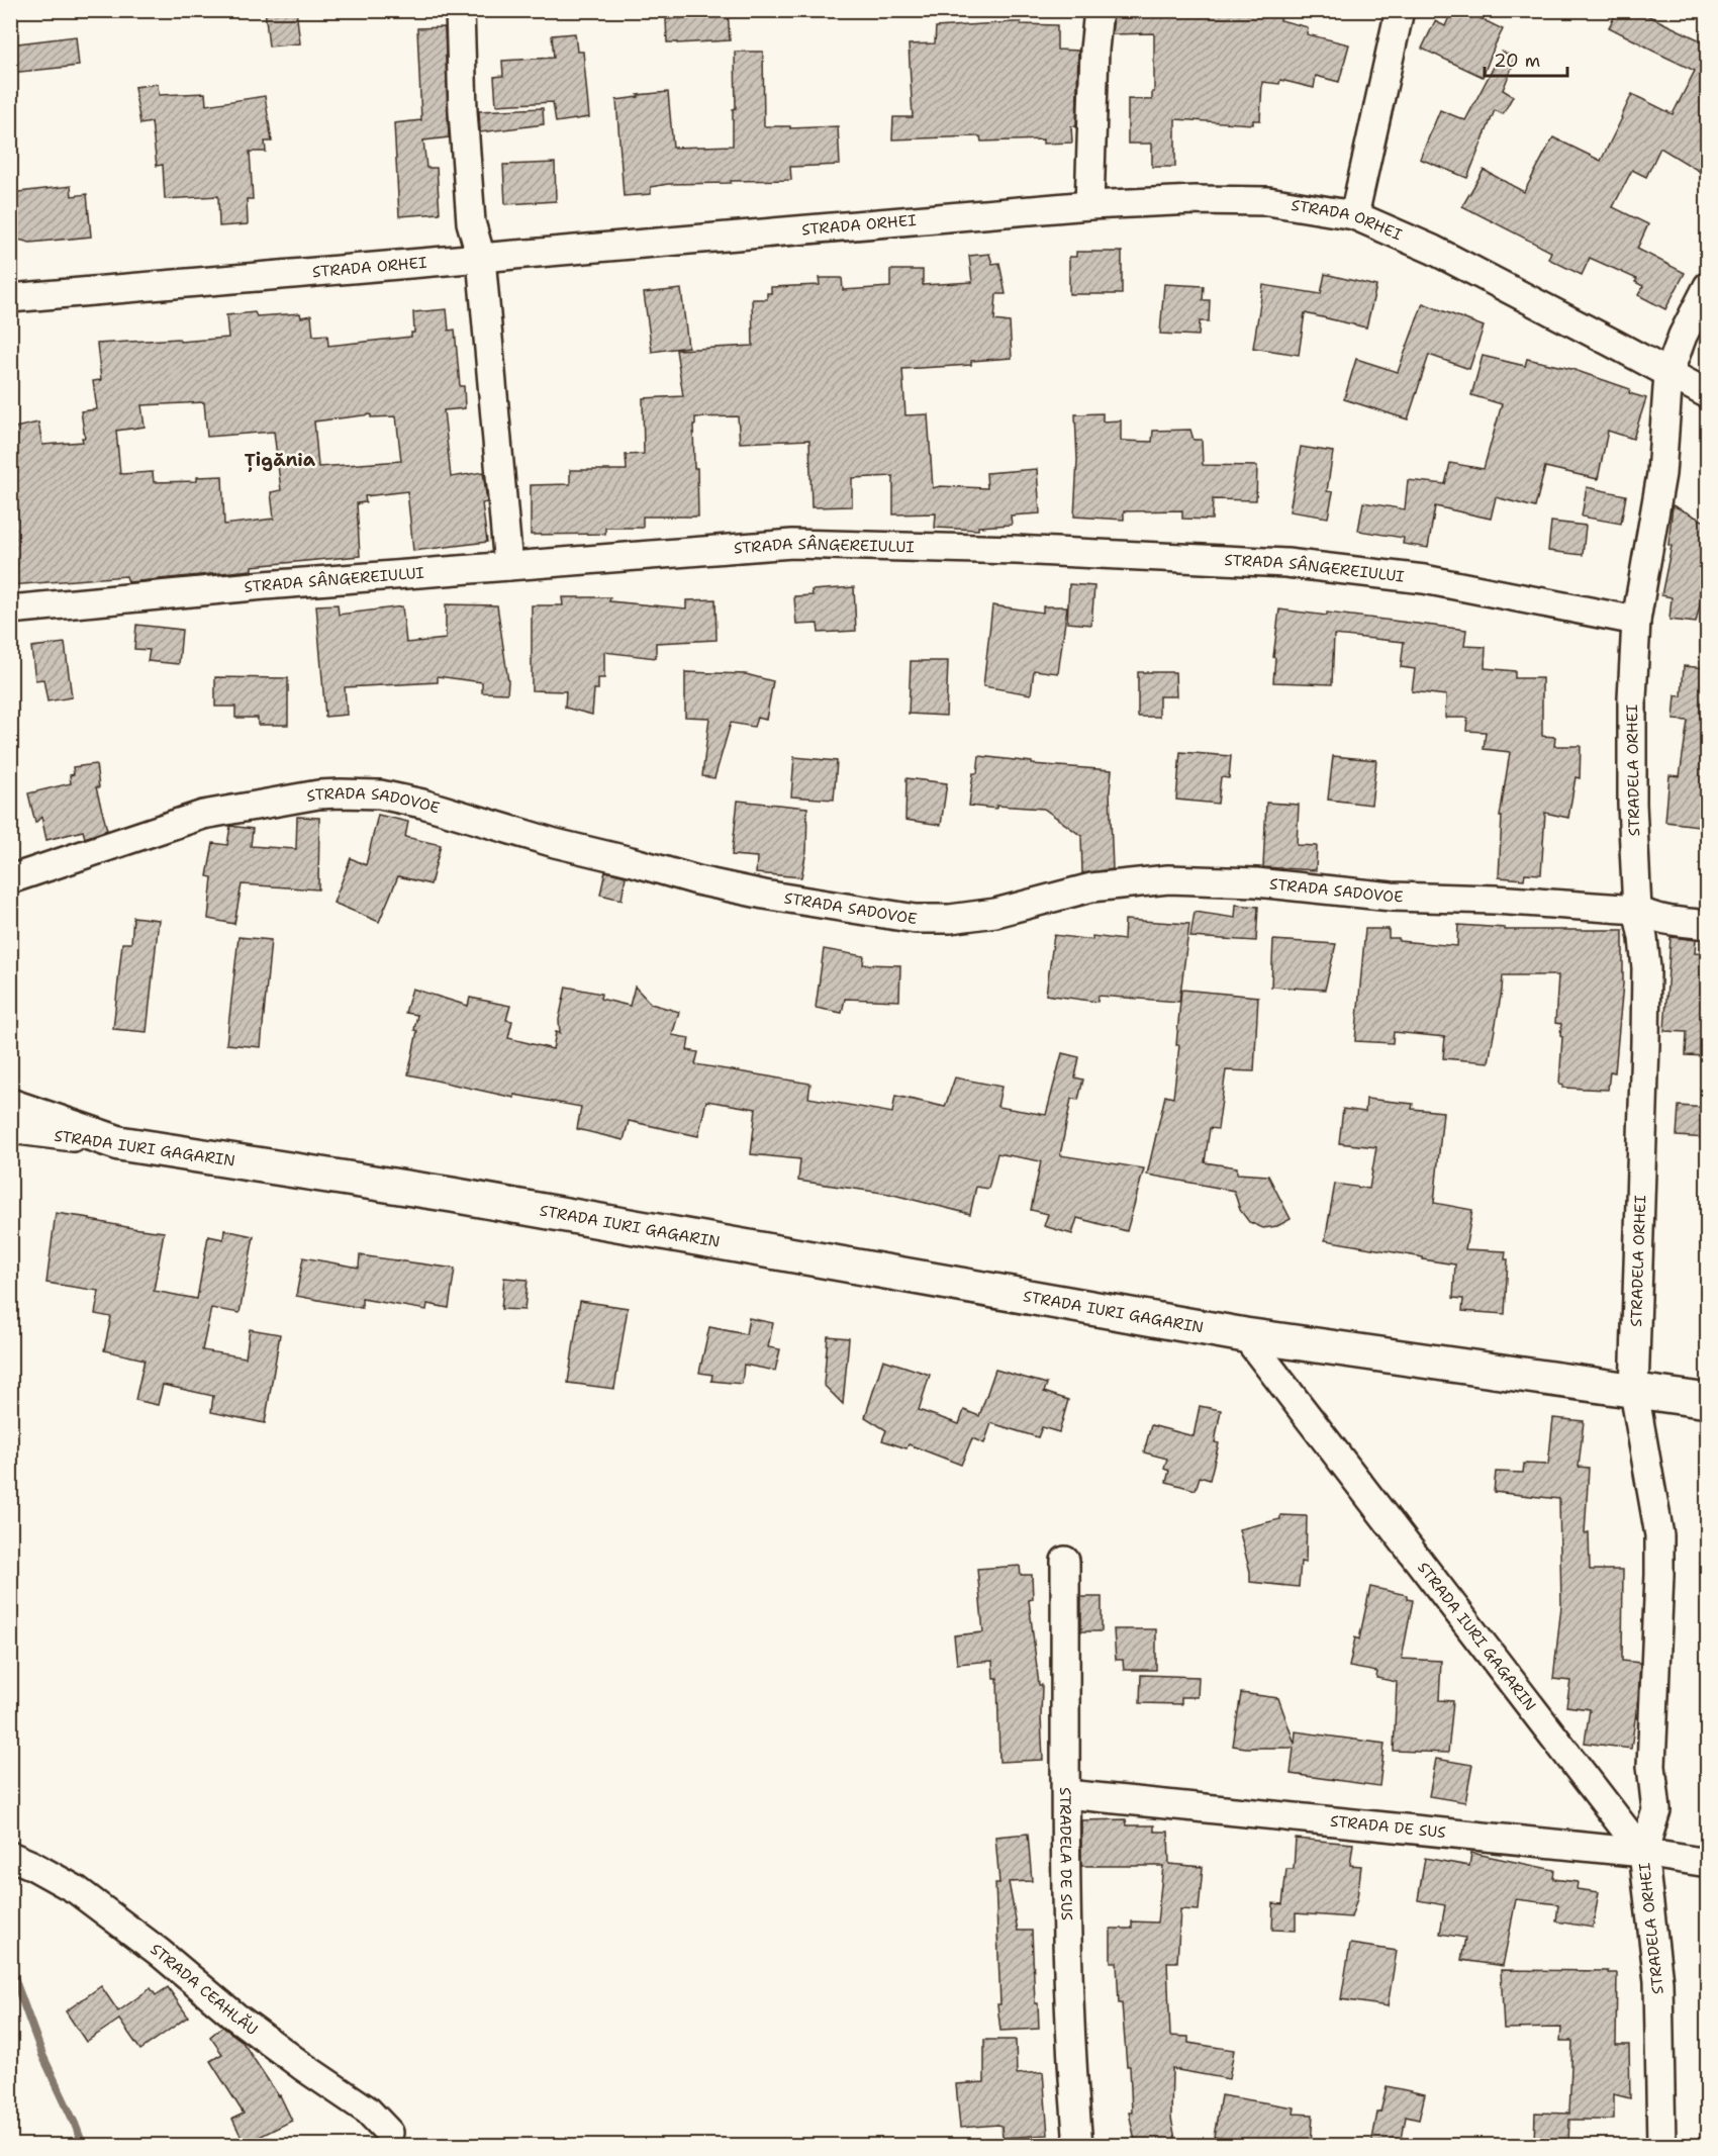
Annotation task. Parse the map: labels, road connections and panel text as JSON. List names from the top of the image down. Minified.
{"streets":{"main road":["STRADA IURI GAGARIN"],"street":["STRADA ORHEI","STRADA SÂNGEREIULUI","STRADELA ORHEI","STRADA SADOVOE","STRADA DE SUS","STRADELA DE SUS","STRADA CEAHLĂU"]},"crossings":[["STRADA ORHEI","STRADELA ORHEI"],["STRADA SÂNGEREIULUI","STRADELA ORHEI"],["STRADELA ORHEI","STRADA SADOVOE"],["STRADELA ORHEI","STRADA IURI GAGARIN"],["STRADELA ORHEI","STRADA DE SUS"],["STRADA IURI GAGARIN","STRADA DE SUS"],["STRADA DE SUS","STRADELA DE SUS"]],"districts":["Țigănia"],"scale_bar":"20 m"}
